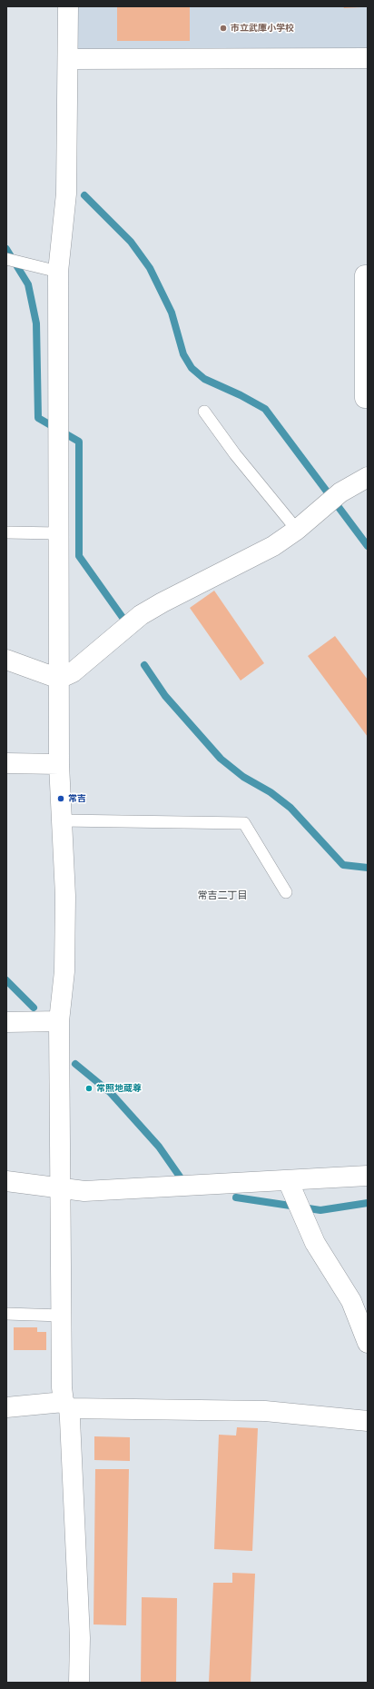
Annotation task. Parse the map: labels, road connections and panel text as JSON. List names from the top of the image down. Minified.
{"districts":["常吉二丁目"],"places":["市立武庫小学校","常吉","常照地蔵尊"]}
